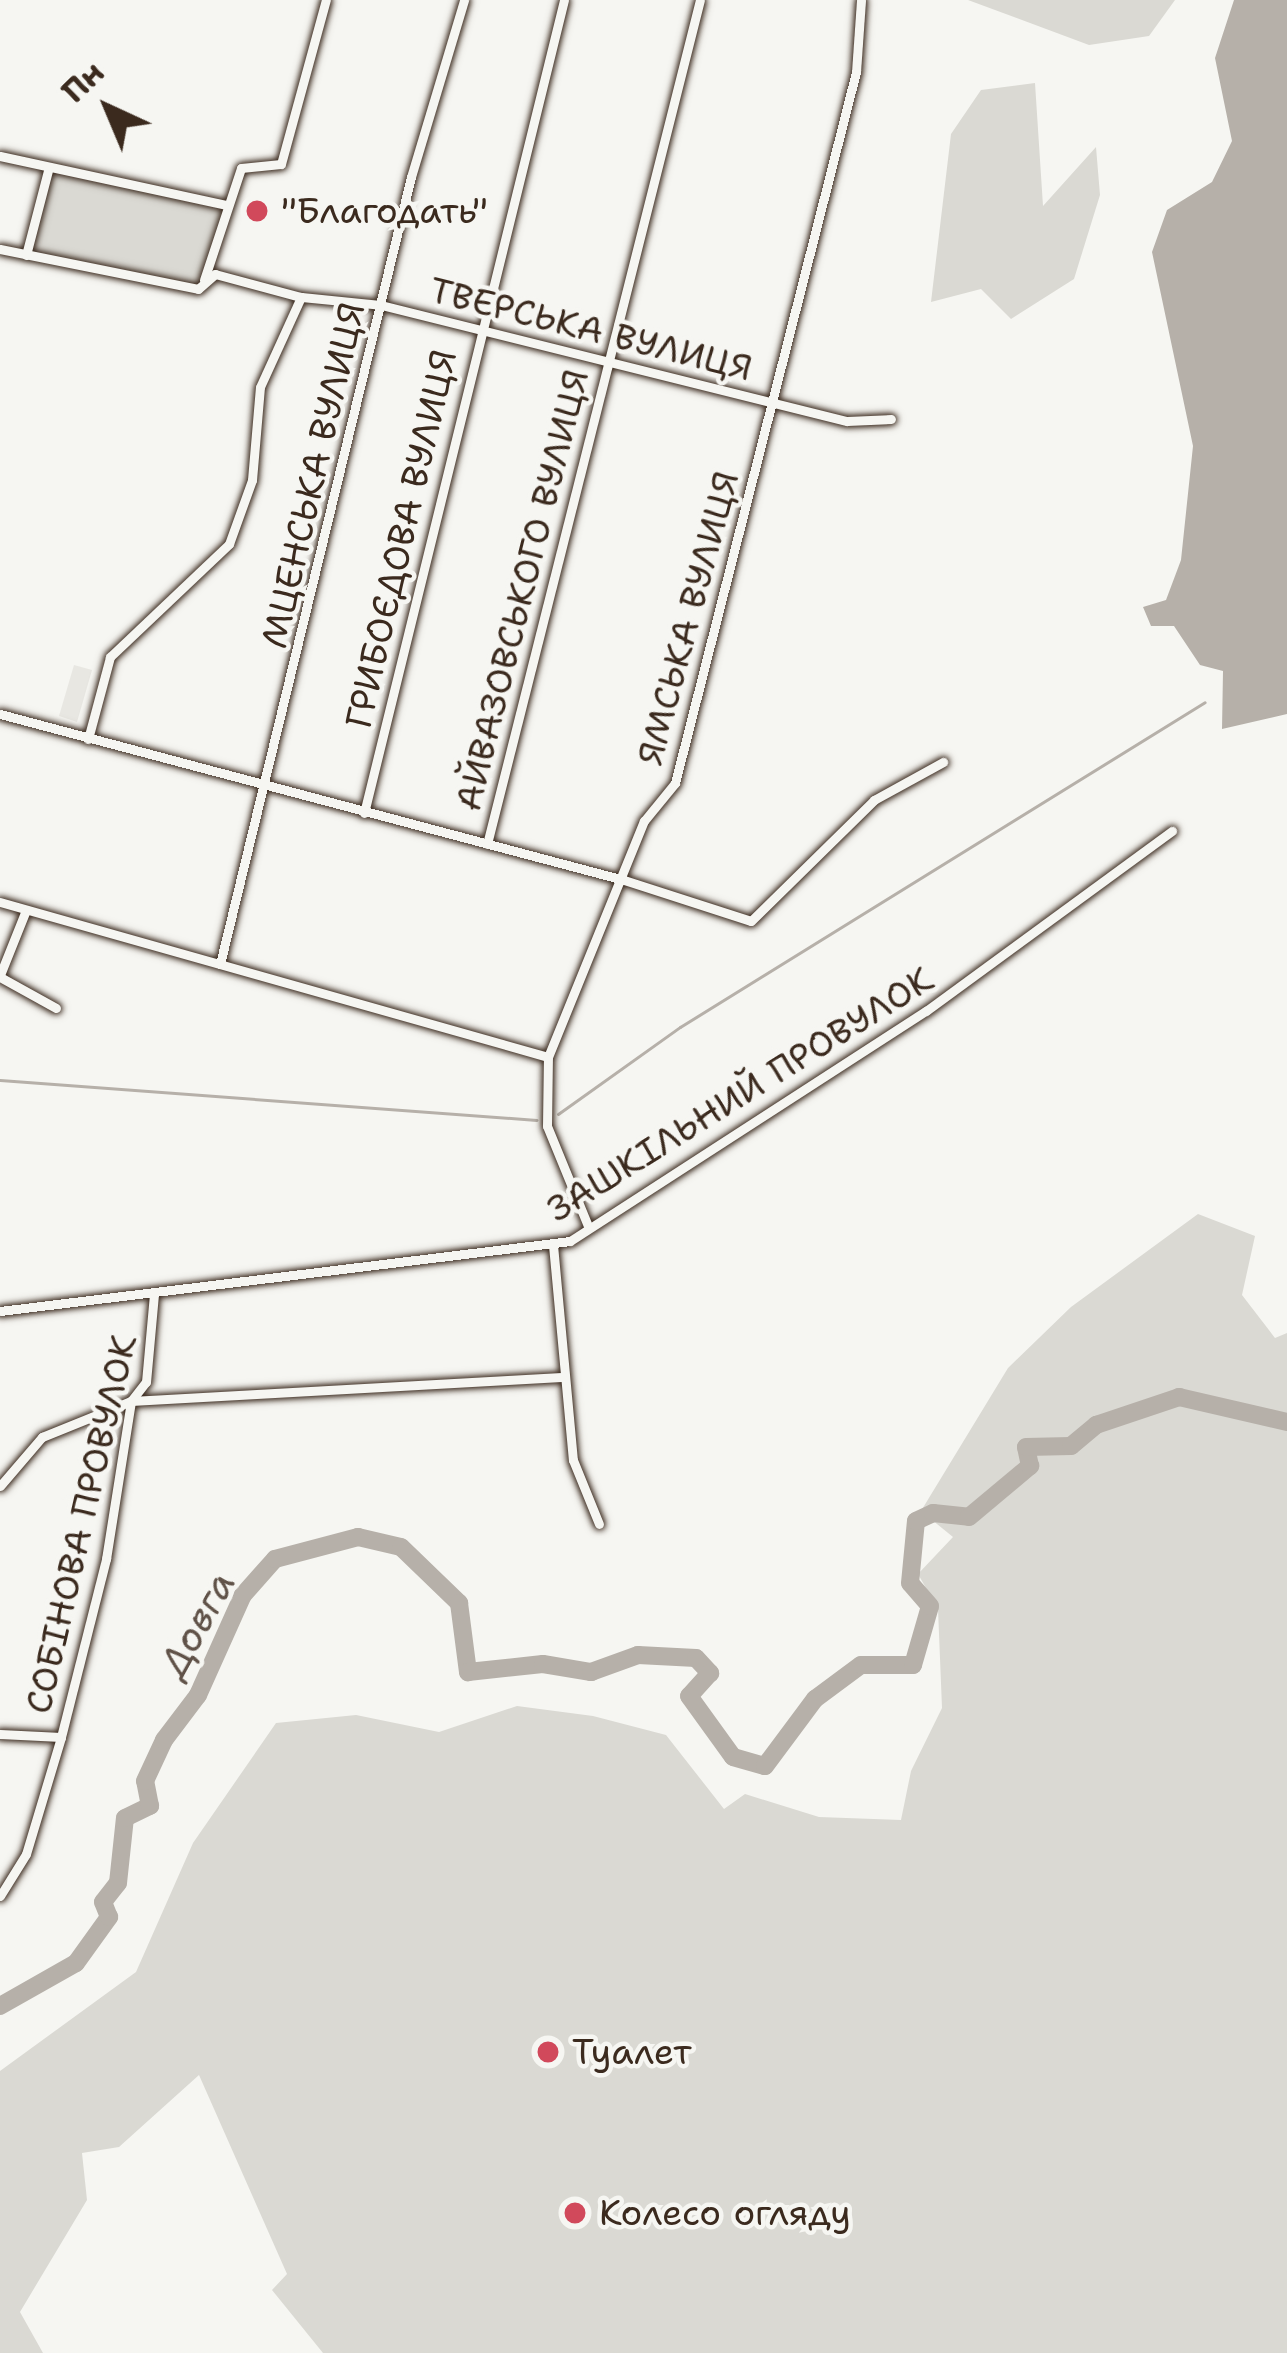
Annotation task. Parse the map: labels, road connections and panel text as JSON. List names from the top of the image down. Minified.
{"streets":{"street":["ТВЕРСЬКА ВУЛИЦЯ","МЦЕНСЬКА ВУЛИЦЯ","ГРИБОЄДОВА ВУЛИЦЯ","АЙВАЗОВСЬКОГО ВУЛИЦЯ","ЯМСЬКА ВУЛИЦЯ","ЗАШКІЛЬНИЙ ПРОВУЛОК","СОБІНОВА ПРОВУЛОК"]},"crossings":[["ТВЕРСЬКА ВУЛИЦЯ","МЦЕНСЬКА ВУЛИЦЯ"],["ТВЕРСЬКА ВУЛИЦЯ","ГРИБОЄДОВА ВУЛИЦЯ"],["ТВЕРСЬКА ВУЛИЦЯ","АЙВАЗОВСЬКОГО ВУЛИЦЯ"],["ТВЕРСЬКА ВУЛИЦЯ","ЯМСЬКА ВУЛИЦЯ"],["ЯМСЬКА ВУЛИЦЯ","ЗАШКІЛЬНИЙ ПРОВУЛОК"],["ЗАШКІЛЬНИЙ ПРОВУЛОК","СОБІНОВА ПРОВУЛОК"]],"water":["Довга"],"places":["\"Благодать\"","Туалет","Колесо огляду"],"north":"top left"}
